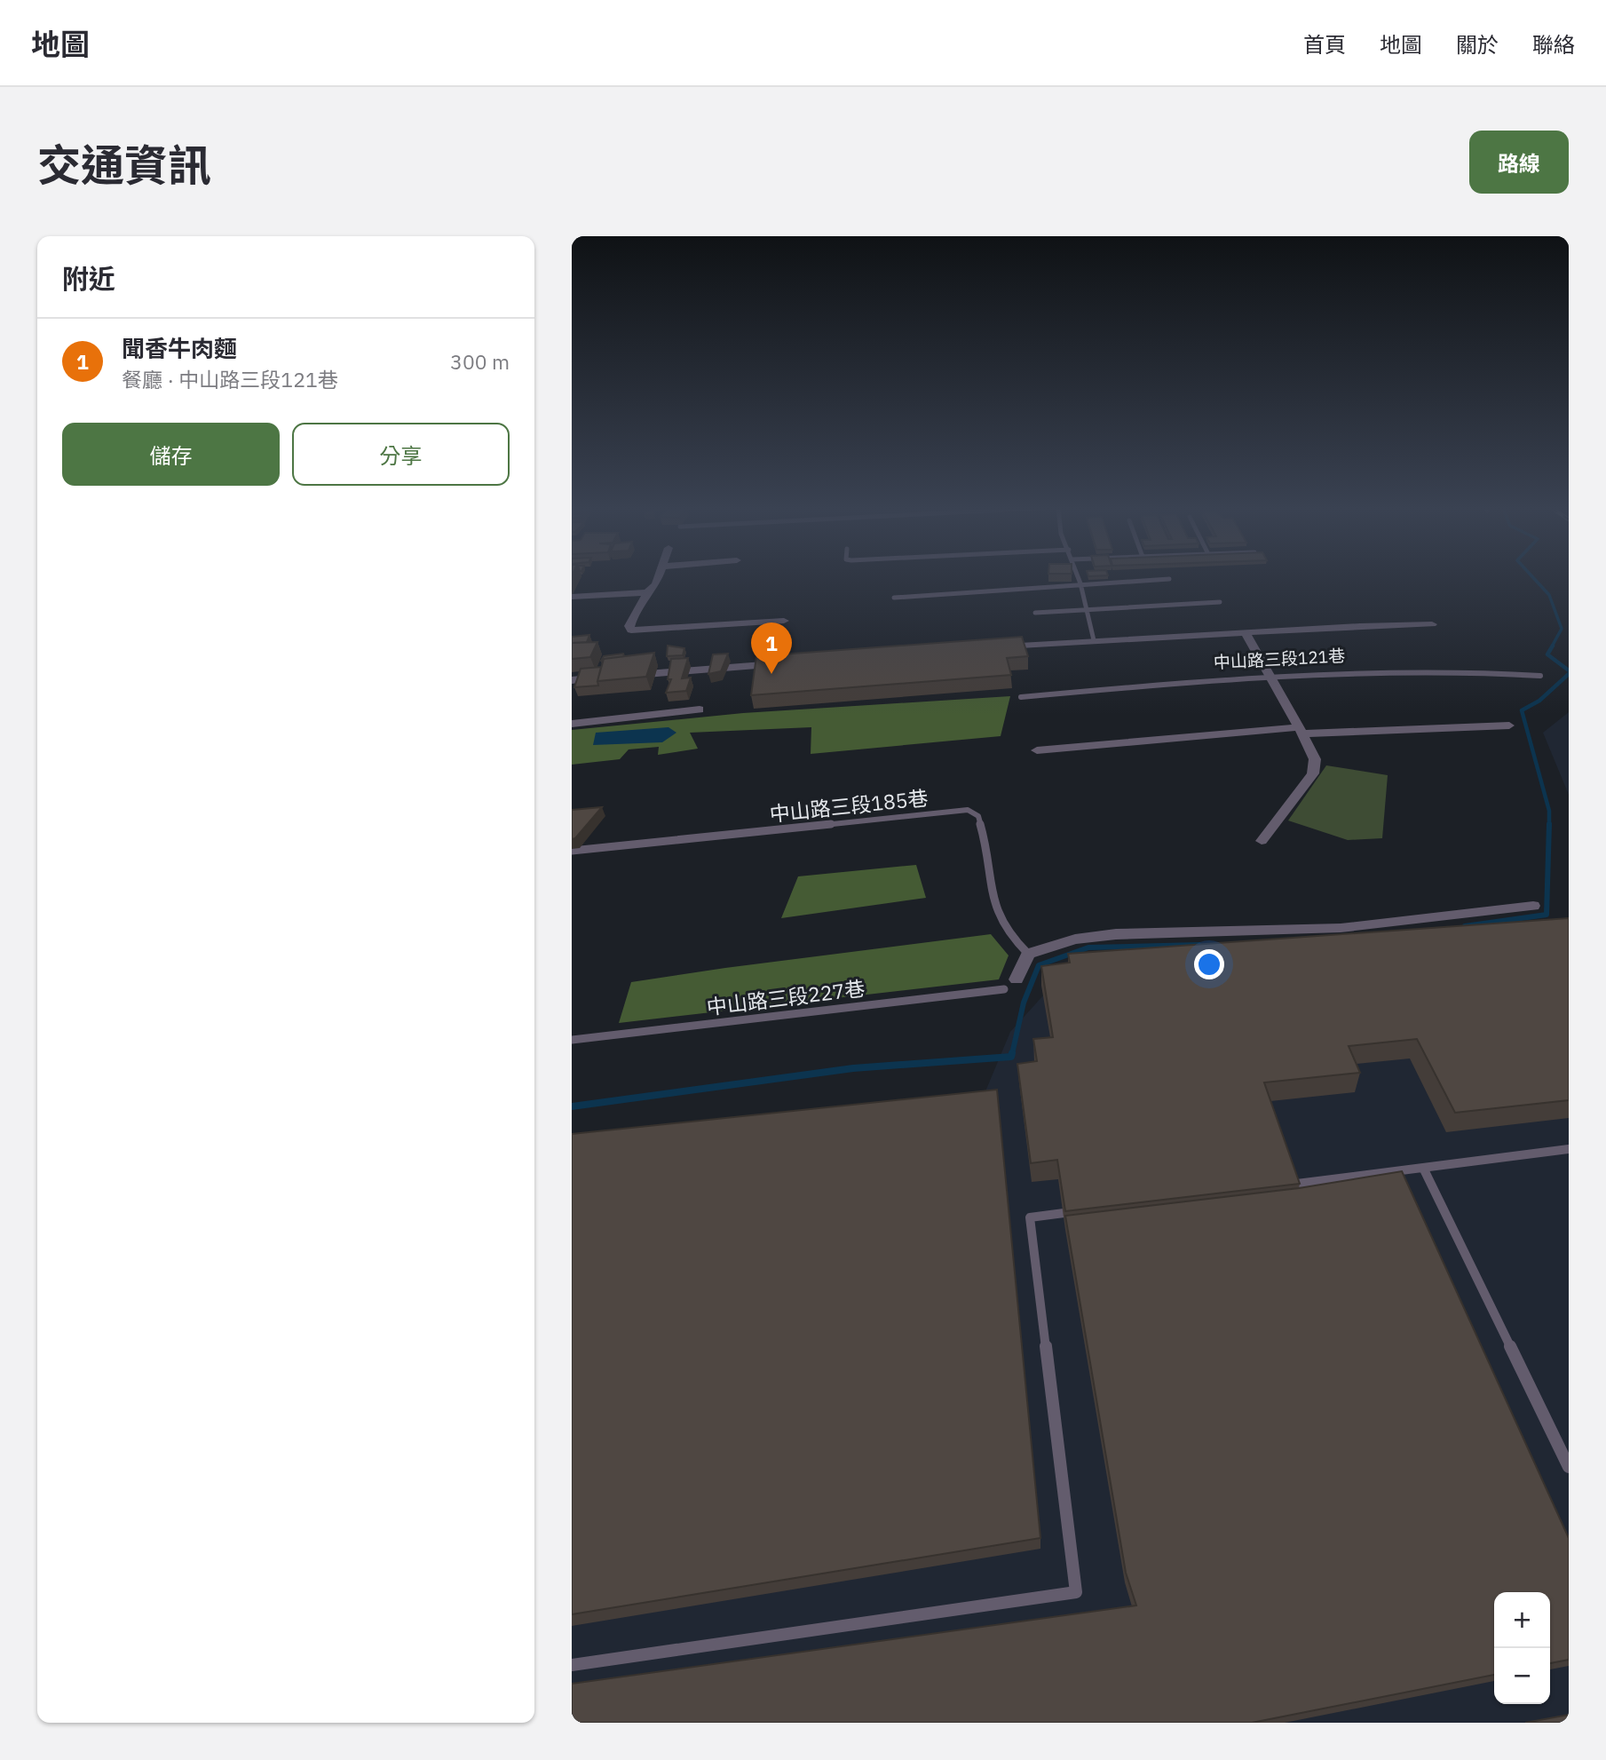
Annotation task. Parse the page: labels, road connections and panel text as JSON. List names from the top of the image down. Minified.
{"streets":{"street":["中山路三段121巷"],"lane":["中山路三段185巷","中山路三段227巷"]},"page":{"header":"地圖","nav":["首頁","地圖","關於","聯絡"],"title":"交通資訊","buttons":["路線",["儲存","分享"]],"heading":"附近","list":[{"mark":"1","name":"聞香牛肉麵","note":"餐廳 · 中山路三段121巷","value":"300 m"}],"pins":"1","map_buttons":["+","−"]}}
